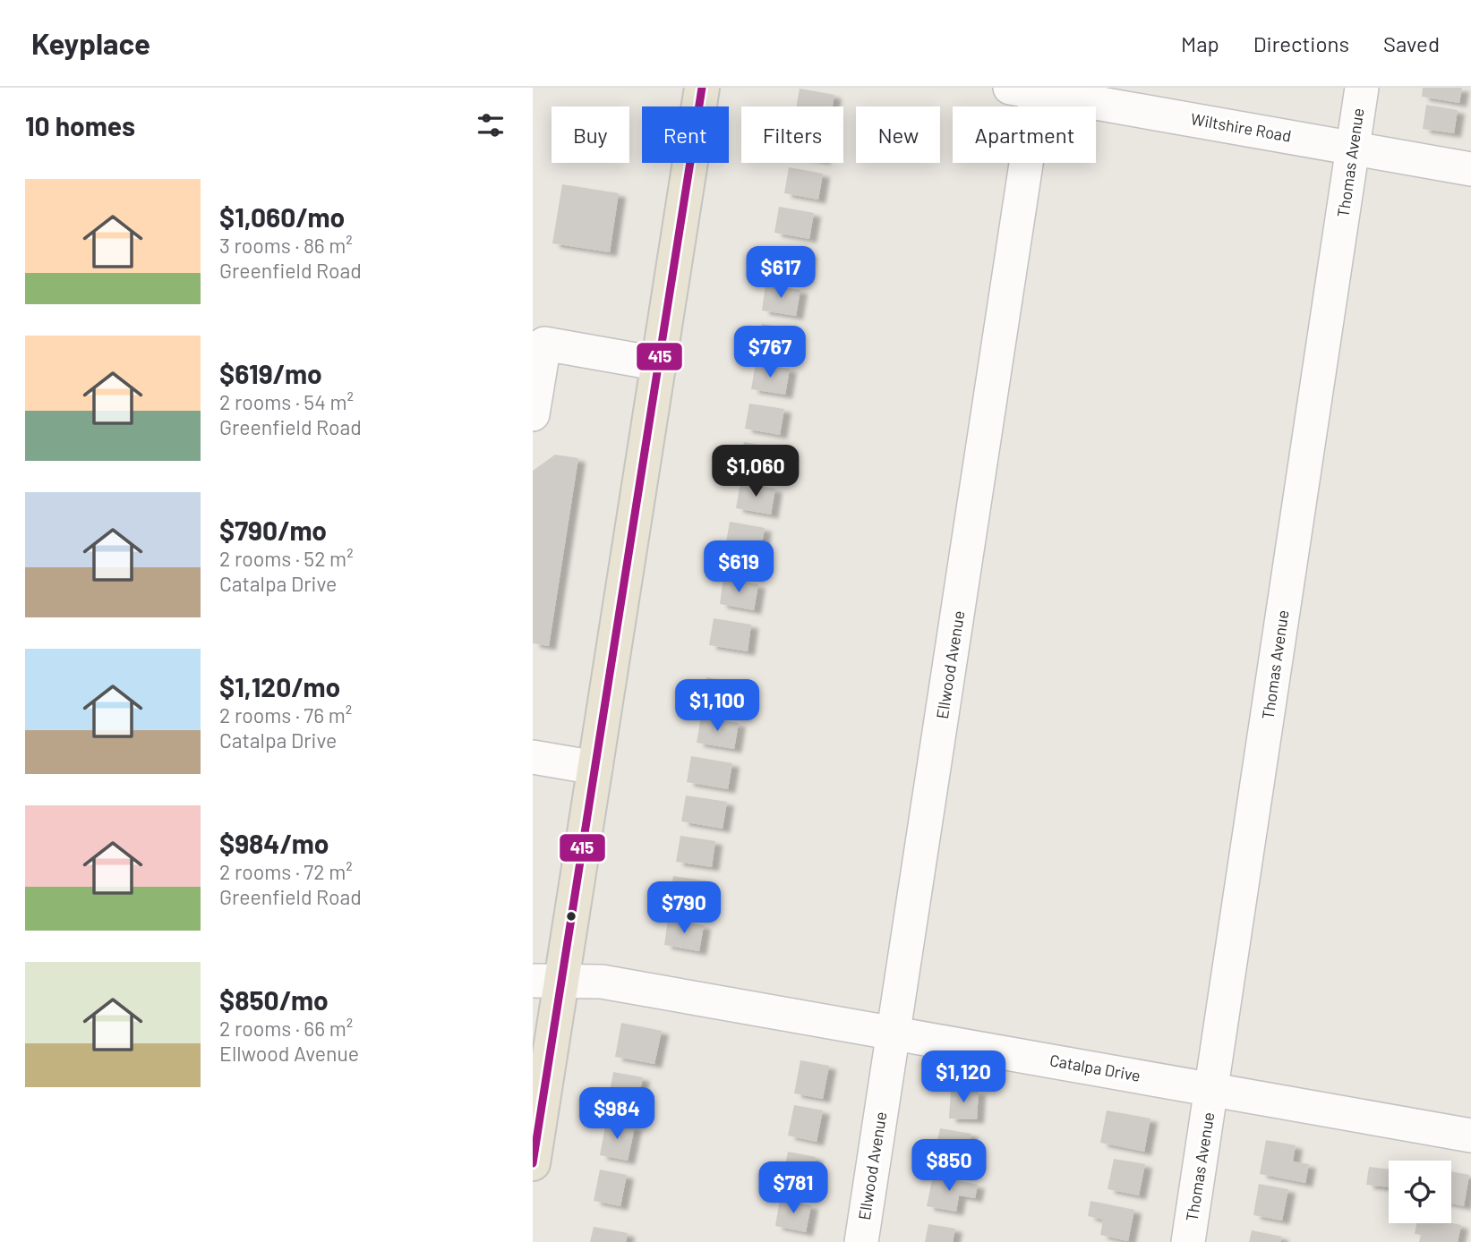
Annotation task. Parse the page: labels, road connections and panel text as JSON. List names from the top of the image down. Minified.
{"streets":{"street":["Wiltshire Road","Thomas Avenue","Ellwood Avenue","Catalpa Drive"]},"crossings":[["Wiltshire Road","Thomas Avenue"],["Wiltshire Road","Ellwood Avenue"],["Thomas Avenue","Catalpa Drive"],["Ellwood Avenue","Catalpa Drive"]],"lines":["transit line 415"],"page":{"header":"Keyplace","nav":["Map","Directions","Saved"],"heading":"10 homes","chip":["Buy","Rent","Filters","New","Apartment"],"list":[{"name":"$1,060/mo","note":"3 rooms · 86 m² · Greenfield Road"},{"name":"$619/mo","note":"2 rooms · 54 m² · Greenfield Road"},{"name":"$790/mo","note":"2 rooms · 52 m² · Catalpa Drive"},{"name":"$1,120/mo","note":"2 rooms · 76 m² · Catalpa Drive"},{"name":"$984/mo","note":"2 rooms · 72 m² · Greenfield Road"},{"name":"$850/mo","note":"2 rooms · 66 m² · Ellwood Avenue"}],"price":["$617","$767","$1,060","$619","$1,100","$790","$1,120","$984","$850","$781"]}}
